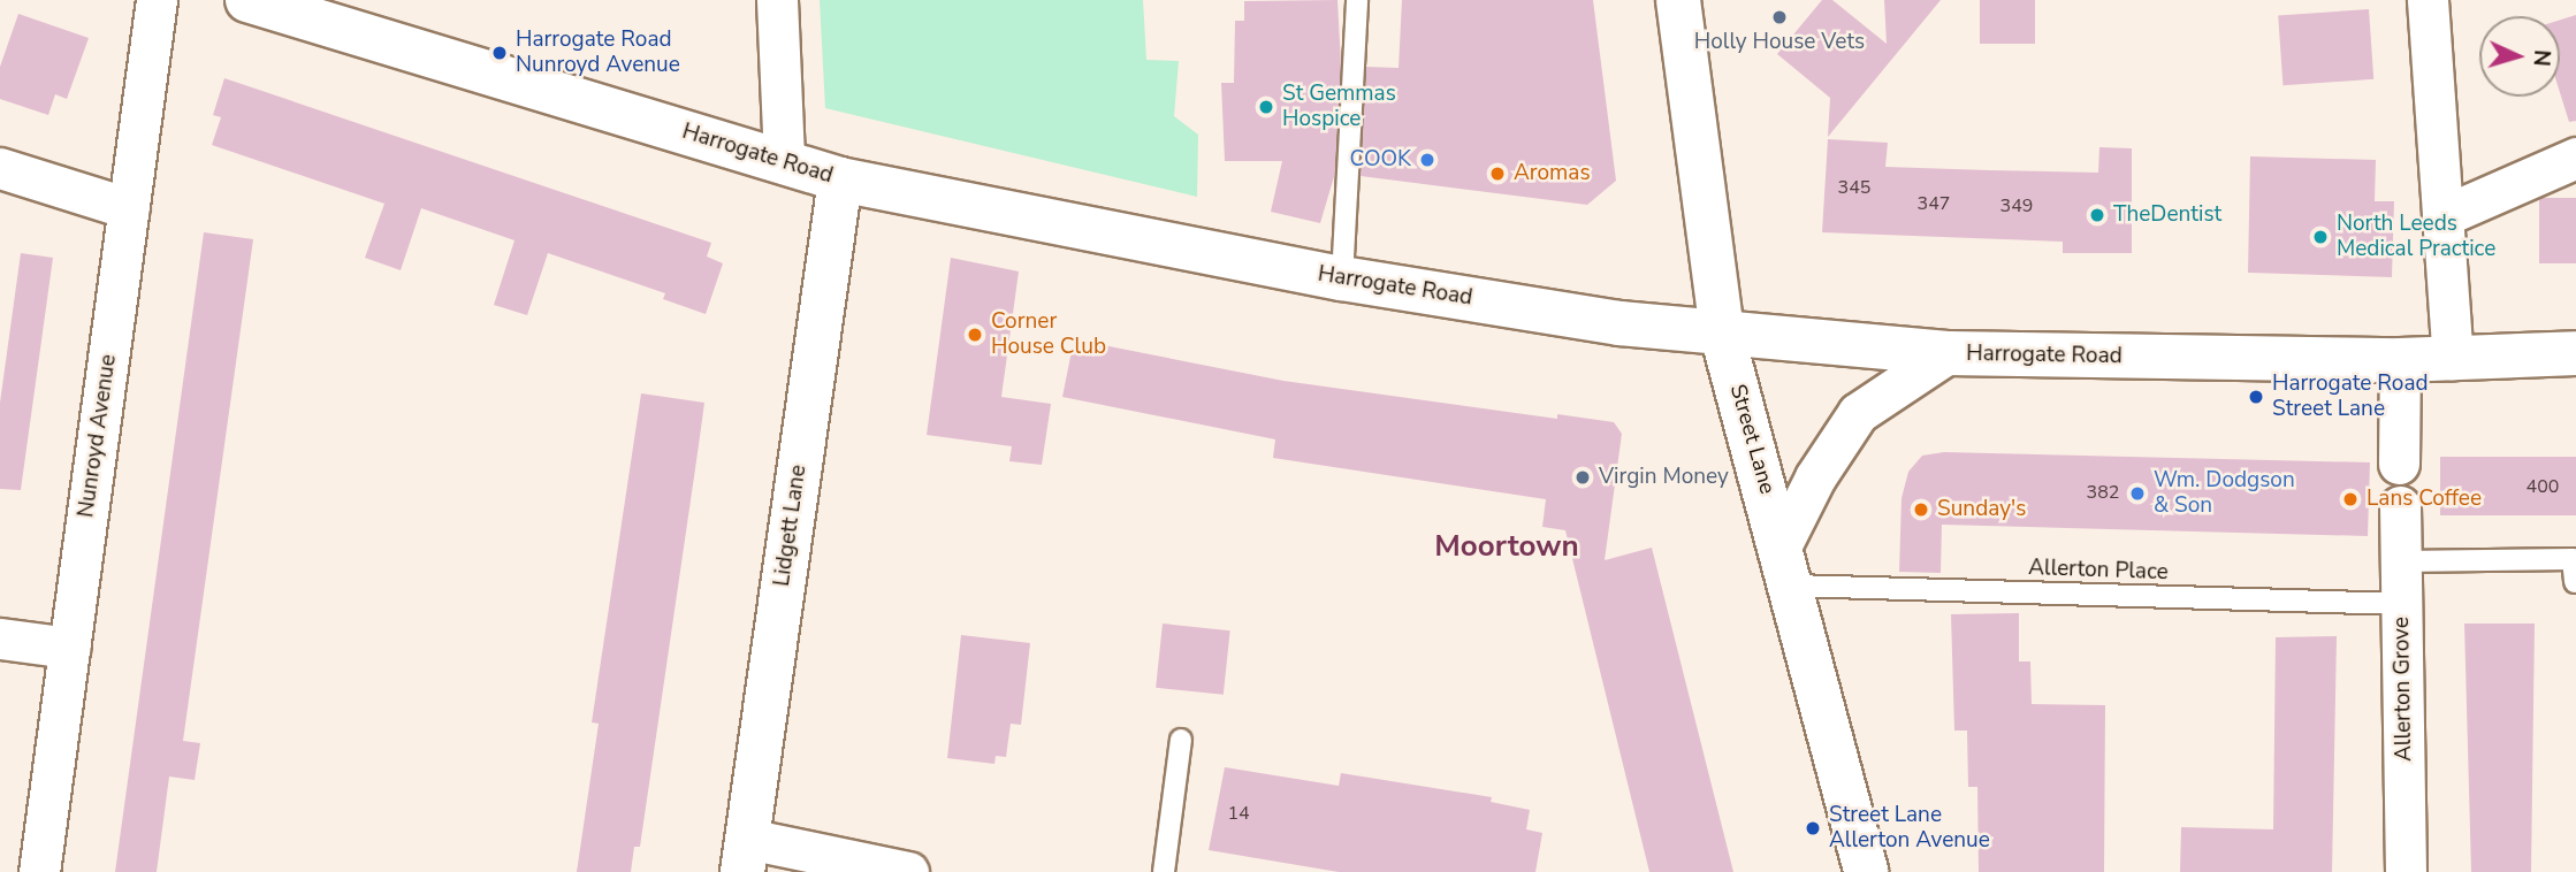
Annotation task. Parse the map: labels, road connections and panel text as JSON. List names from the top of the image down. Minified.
{"streets":{"street":["Harrogate Road","Nunroyd Avenue","Street Lane","Lidgett Lane","Allerton Grove"],"lane":["Allerton Place"]},"crossings":[["Harrogate Road","Street Lane"],["Harrogate Road","Lidgett Lane"],["Street Lane","Allerton Place"],["Allerton Place","Allerton Grove"]],"districts":["Moortown"],"places":["Holly House Vets","Harrogate Road Nunroyd Avenue","St Gemmas Hospice","COOK","Aromas","TheDentist","North Leeds Medical Practice","Corner House Club","Harrogate Road Street Lane","Virgin Money","Wm. Dodgson & Son","Lans Coffee","Sunday's","Street Lane Allerton Avenue"],"house_numbers":["345","347","349","400","382","14"],"north":"right"}
